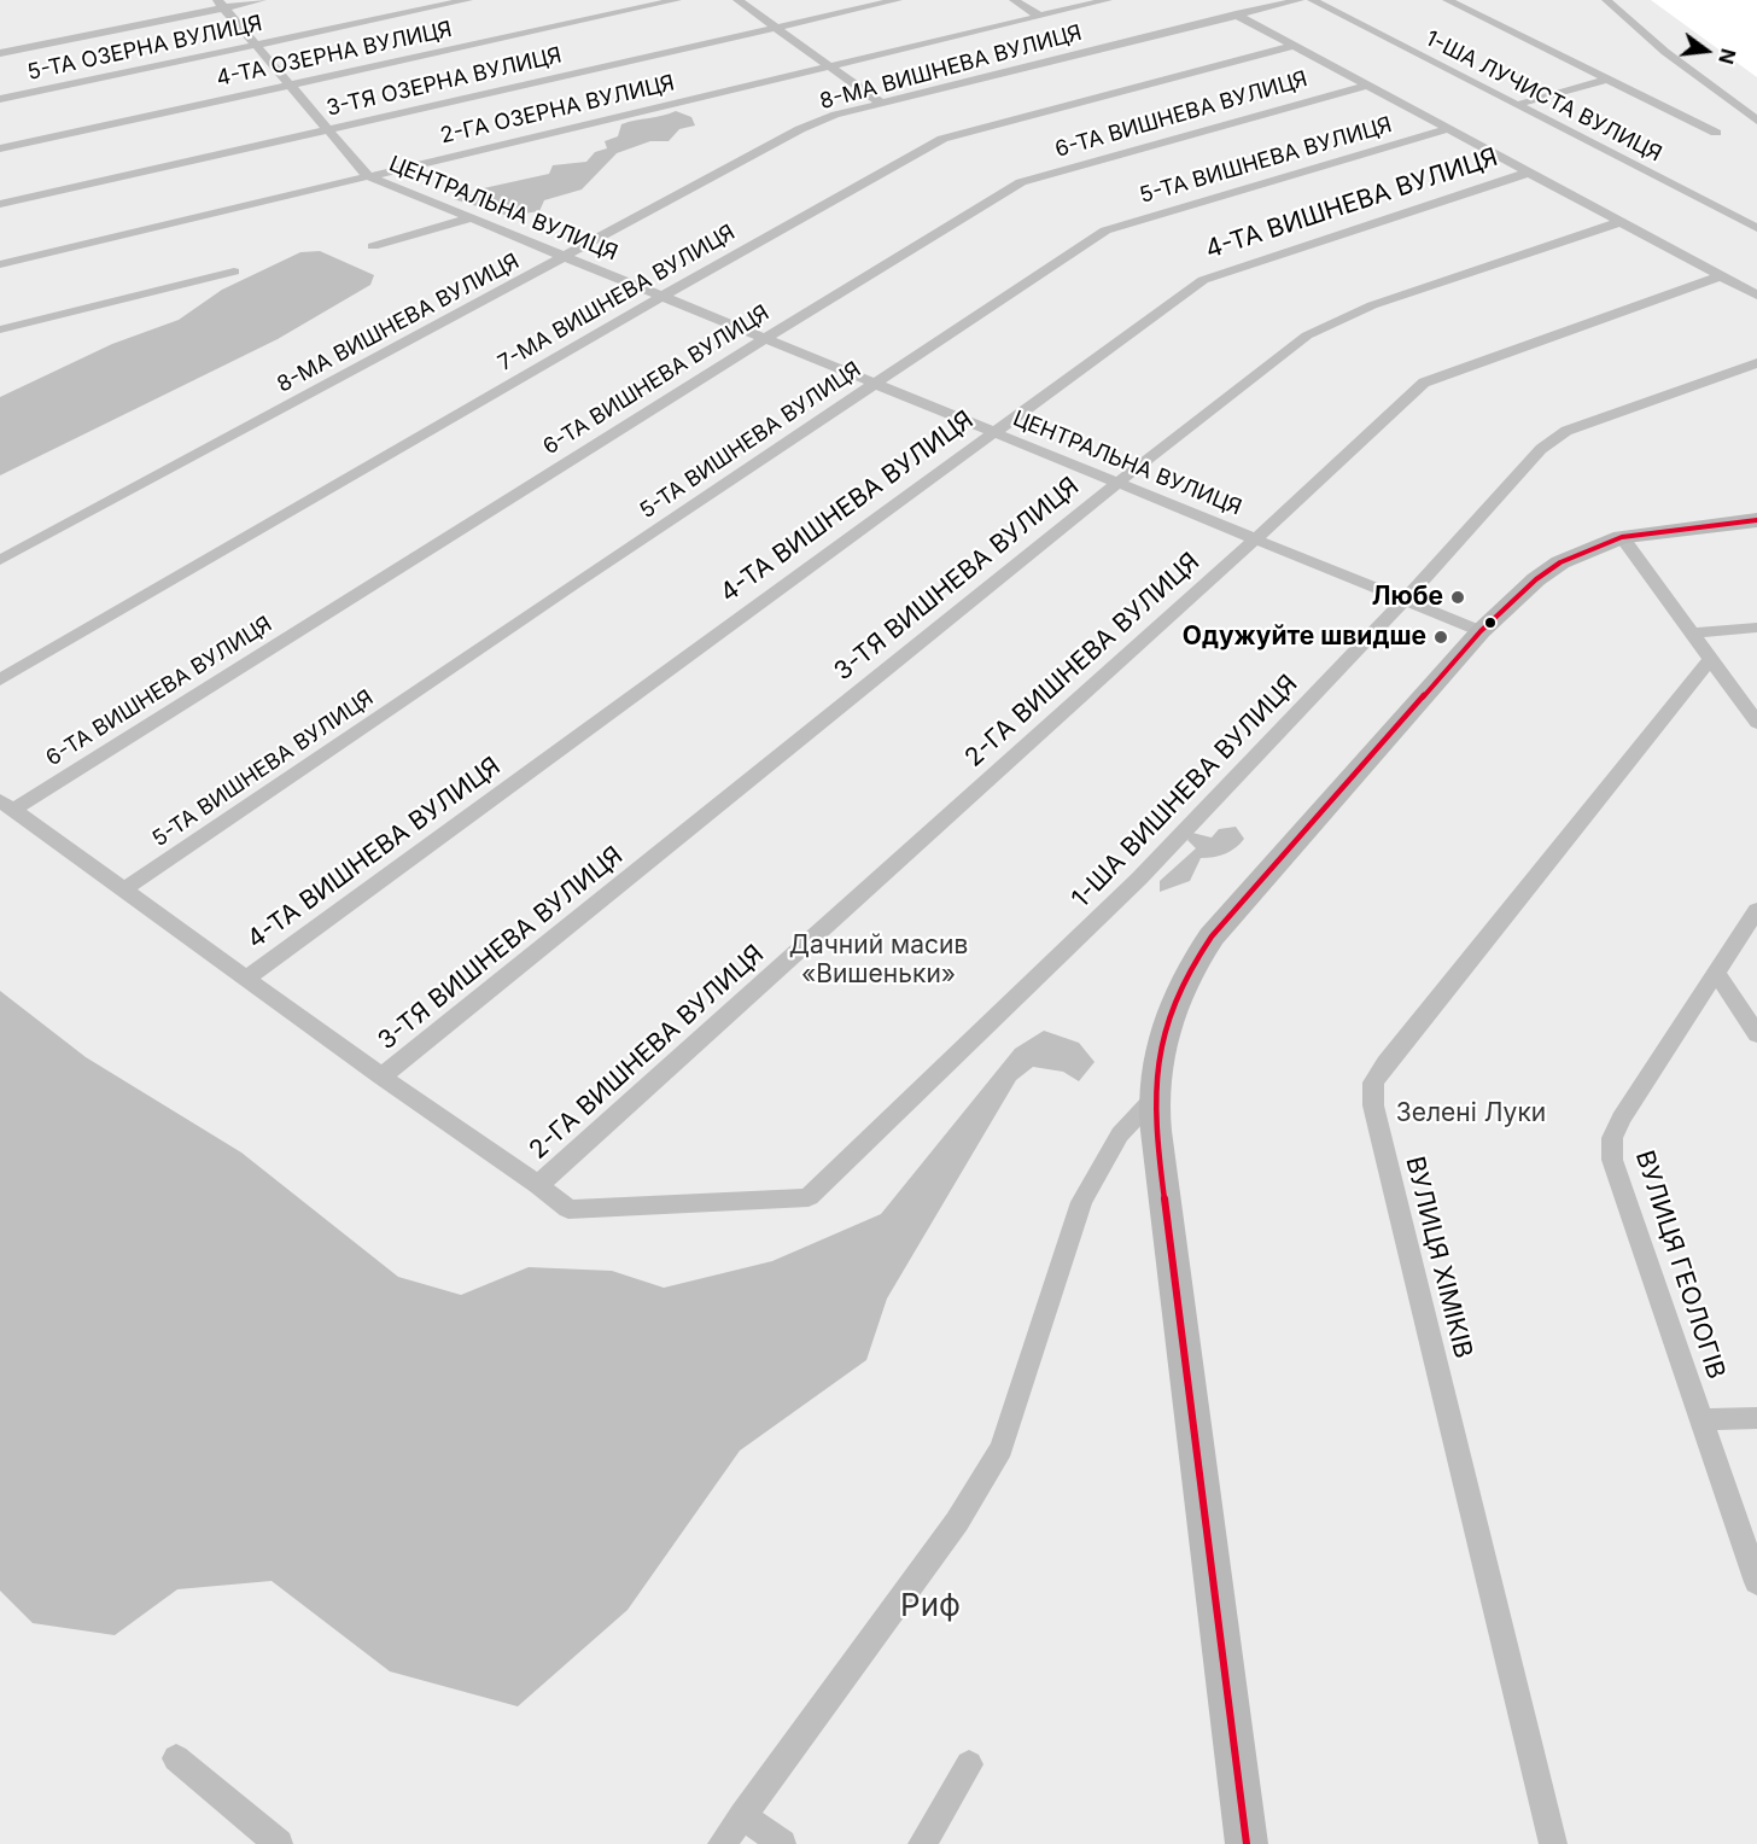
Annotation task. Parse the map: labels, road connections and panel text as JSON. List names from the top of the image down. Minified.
{"streets":{"street":["5-ТА ОЗЕРНА ВУЛИЦЯ","4-ТА ОЗЕРНА ВУЛИЦЯ","8-МА ВИШНЕВА ВУЛИЦЯ","3-ТЯ ОЗЕРНА ВУЛИЦЯ","1-ША ЛУЧИСТА ВУЛИЦЯ","2-ГА ОЗЕРНА ВУЛИЦЯ","6-ТА ВИШНЕВА ВУЛИЦЯ","5-ТА ВИШНЕВА ВУЛИЦЯ","4-ТА ВИШНЕВА ВУЛИЦЯ","ЦЕНТРАЛЬНА ВУЛИЦЯ","7-МА ВИШНЕВА ВУЛИЦЯ","3-ТЯ ВИШНЕВА ВУЛИЦЯ","2-ГА ВИШНЕВА ВУЛИЦЯ","1-ША ВИШНЕВА ВУЛИЦЯ","ВУЛИЦЯ ХІМІКІВ","ВУЛИЦЯ ГЕОЛОГІВ"]},"crossings":[["5-ТА ОЗЕРНА ВУЛИЦЯ","ЦЕНТРАЛЬНА ВУЛИЦЯ"],["4-ТА ОЗЕРНА ВУЛИЦЯ","ЦЕНТРАЛЬНА ВУЛИЦЯ"],["8-МА ВИШНЕВА ВУЛИЦЯ","ЦЕНТРАЛЬНА ВУЛИЦЯ"],["3-ТЯ ОЗЕРНА ВУЛИЦЯ","ЦЕНТРАЛЬНА ВУЛИЦЯ"],["2-ГА ОЗЕРНА ВУЛИЦЯ","ЦЕНТРАЛЬНА ВУЛИЦЯ"],["6-ТА ВИШНЕВА ВУЛИЦЯ","ЦЕНТРАЛЬНА ВУЛИЦЯ"],["5-ТА ВИШНЕВА ВУЛИЦЯ","ЦЕНТРАЛЬНА ВУЛИЦЯ"],["4-ТА ВИШНЕВА ВУЛИЦЯ","ЦЕНТРАЛЬНА ВУЛИЦЯ"],["ЦЕНТРАЛЬНА ВУЛИЦЯ","7-МА ВИШНЕВА ВУЛИЦЯ"],["ЦЕНТРАЛЬНА ВУЛИЦЯ","3-ТЯ ВИШНЕВА ВУЛИЦЯ"],["ЦЕНТРАЛЬНА ВУЛИЦЯ","2-ГА ВИШНЕВА ВУЛИЦЯ"],["ЦЕНТРАЛЬНА ВУЛИЦЯ","1-ША ВИШНЕВА ВУЛИЦЯ"],["2-ГА ВИШНЕВА ВУЛИЦЯ","1-ША ВИШНЕВА ВУЛИЦЯ"]],"parks":["Дачний масив «Вишеньки»","Зелені Луки","Риф"],"places":["Любе","Одужуйте швидше"],"north":"right"}
